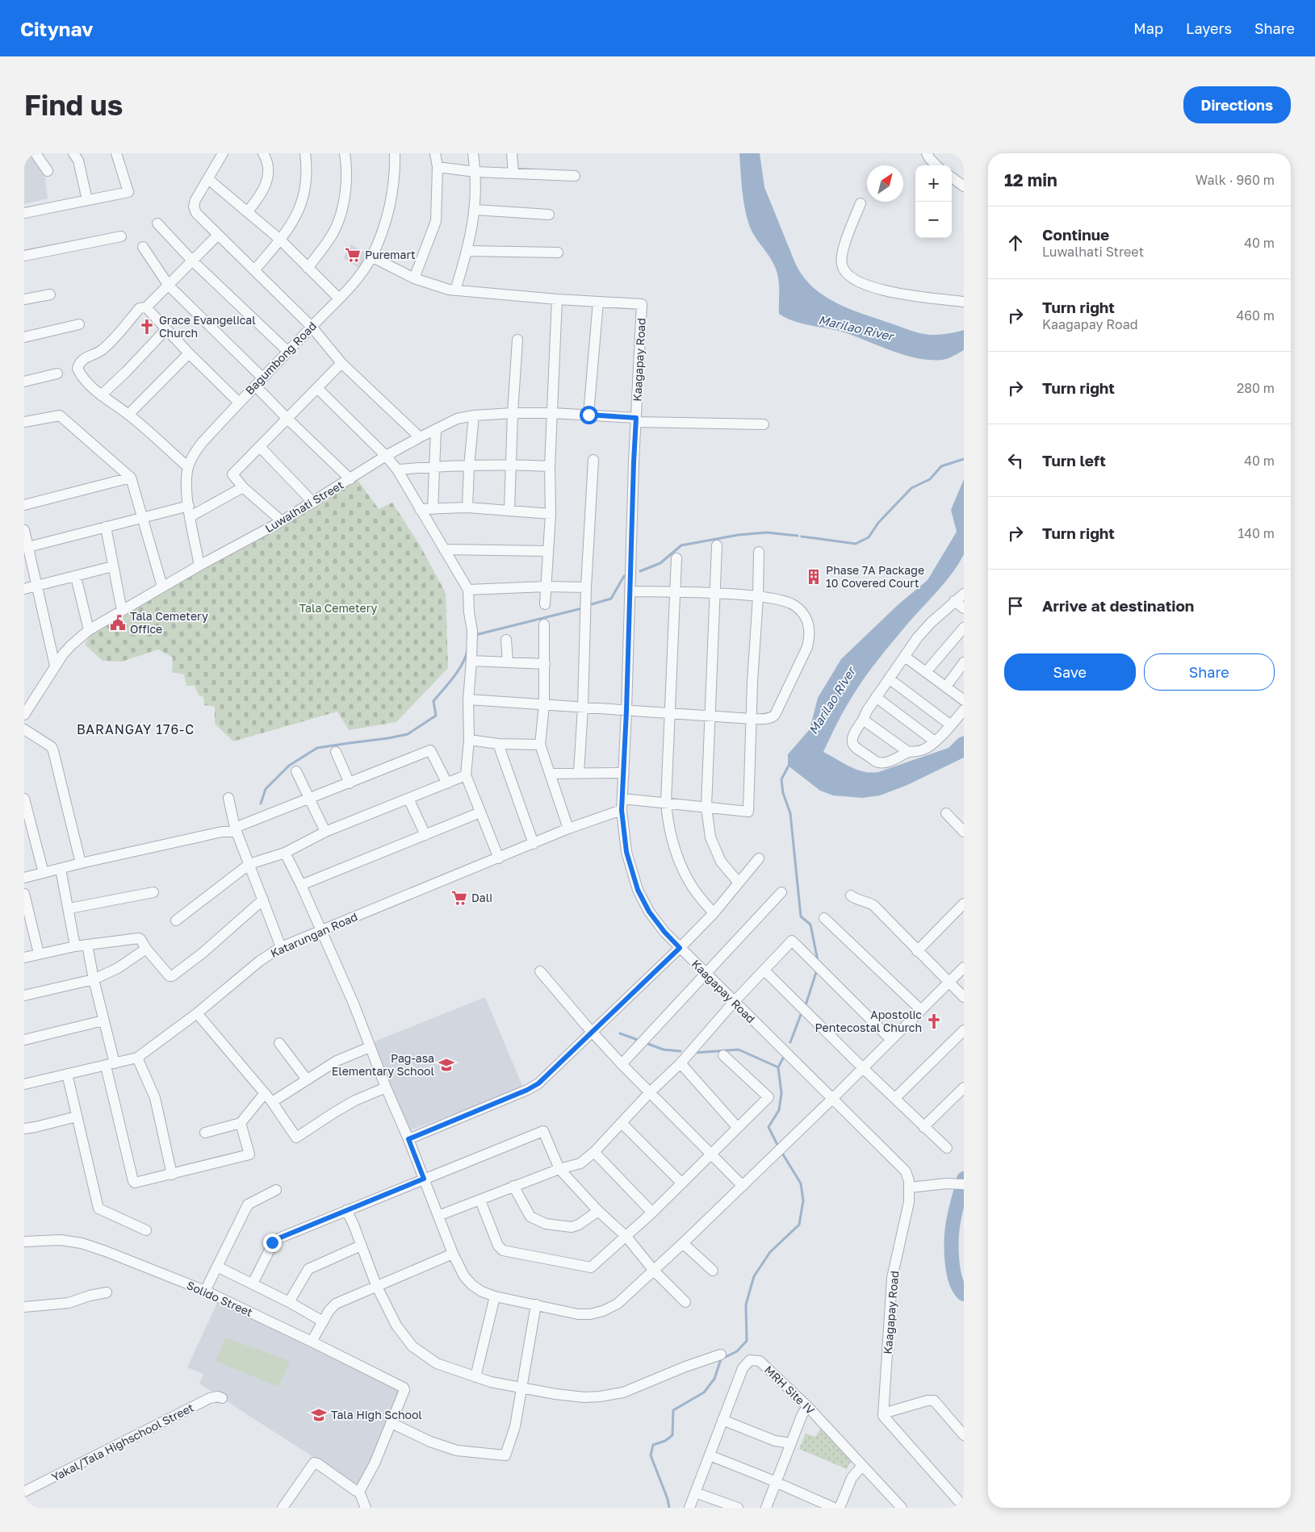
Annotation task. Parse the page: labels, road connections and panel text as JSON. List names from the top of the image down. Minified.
{"streets":{"street":["Bagumbong Road","Kaagapay Road","Luwalhati Street","Katarungan Road","Solido Street","MRH Site IV","Yakal/Tala Highschool Street"]},"crossings":[["Bagumbong Road","Luwalhati Street"],["Kaagapay Road","Luwalhati Street"],["Kaagapay Road","Katarungan Road"]],"districts":["BARANGAY 176-C"],"water":["Marilao River"],"parks":["Tala Cemetery"],"places":{"supermarket":["Puremart","Dali"],"church":["Grace Evangelical Church","Apostolic Pentecostal Church"],"building":["Phase 7A Package 10 Covered Court"],"public building":["Tala Cemetery Office"],"school or university":["Pag-asa Elementary School","Tala High School"]},"north":"top right","page":{"header":"Citynav","nav":["Map","Layers","Share"],"buttons":["Directions",["Save","Share"]],"title":"Find us","heading":["12 min","Walk · 960 m"],"map_buttons":["+","−"],"list":[["Continue","Luwalhati Street","40 m"],["Turn right","Kaagapay Road","460 m"],["Turn right","280 m"],["Turn left","40 m"],["Turn right","140 m"],"Arrive at destination"]}}
